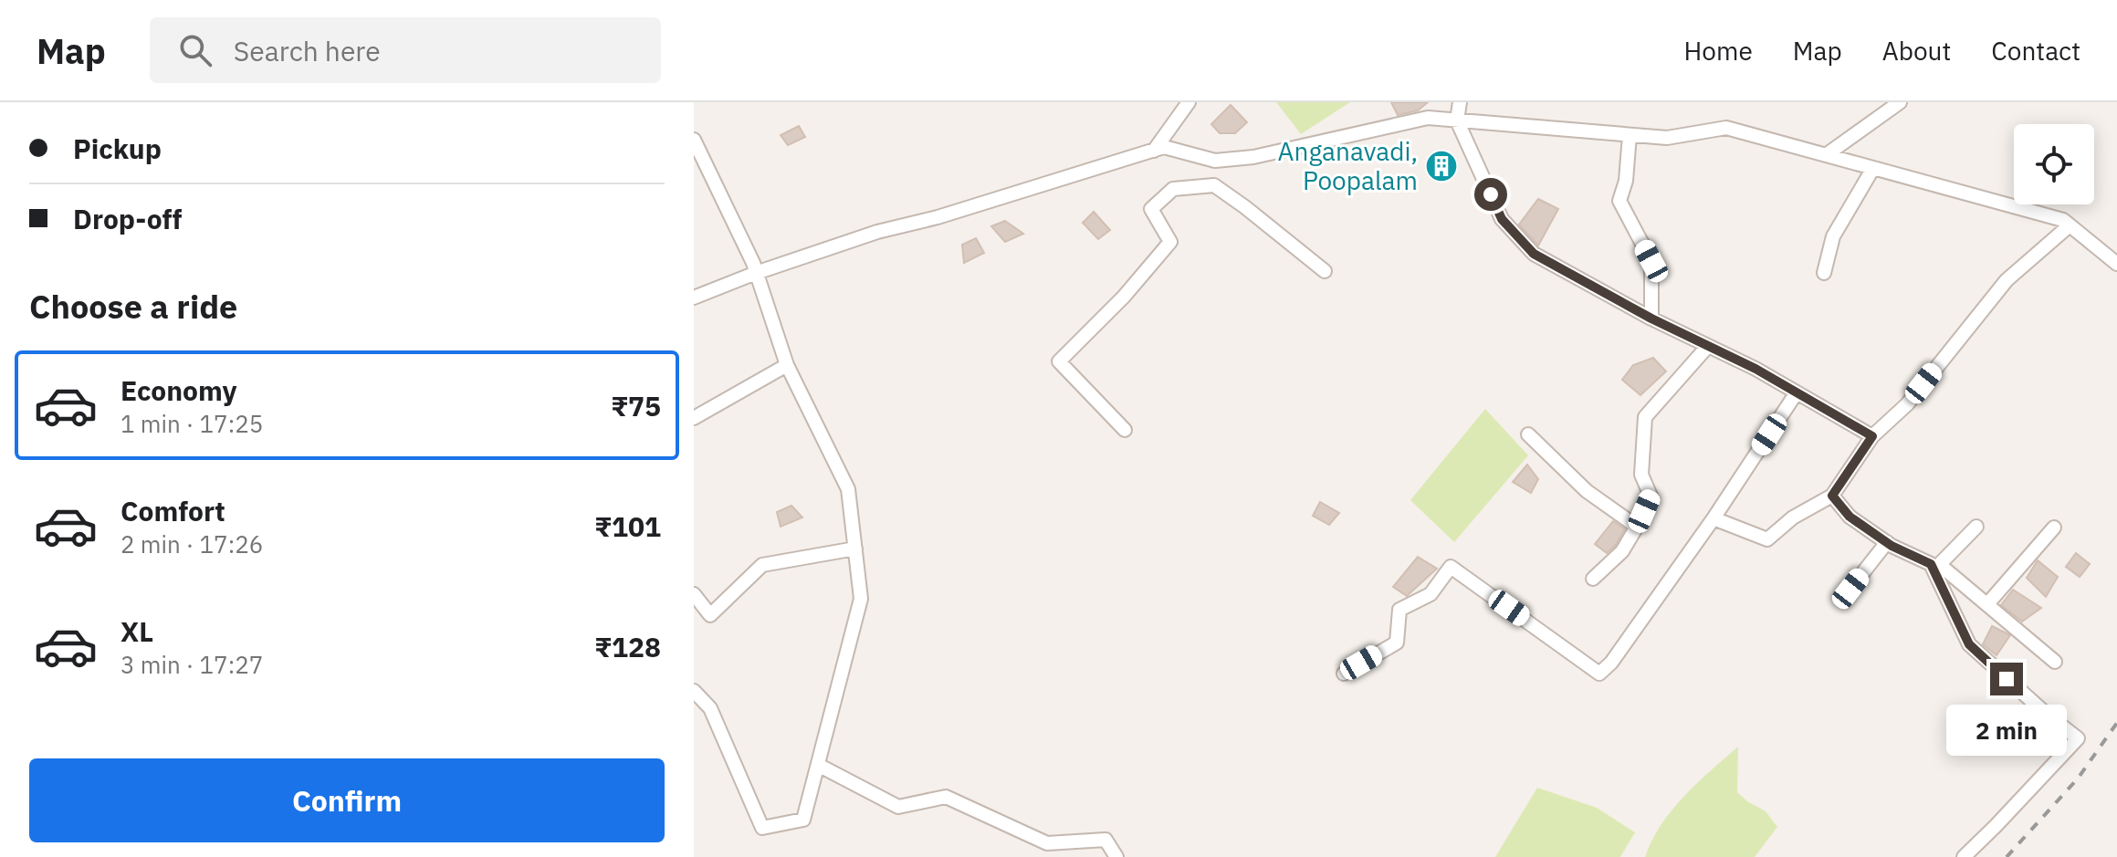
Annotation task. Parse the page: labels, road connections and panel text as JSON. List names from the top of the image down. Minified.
{"places":{"building":["Anganavadi, Poopalam"]},"page":{"header":"Map","search":"Search here","nav":["Home","Map","About","Contact"],"banner":["Pickup","Drop-off"],"heading":"Choose a ride","list":[{"name":"Economy","note":"1 min · 17:25","value":"₹75"},{"name":"Comfort","note":"2 min · 17:26","value":"₹101"},{"name":"XL","note":"3 min · 17:27","value":"₹128"}],"bubble":"2 min","buttons":"Confirm"}}
